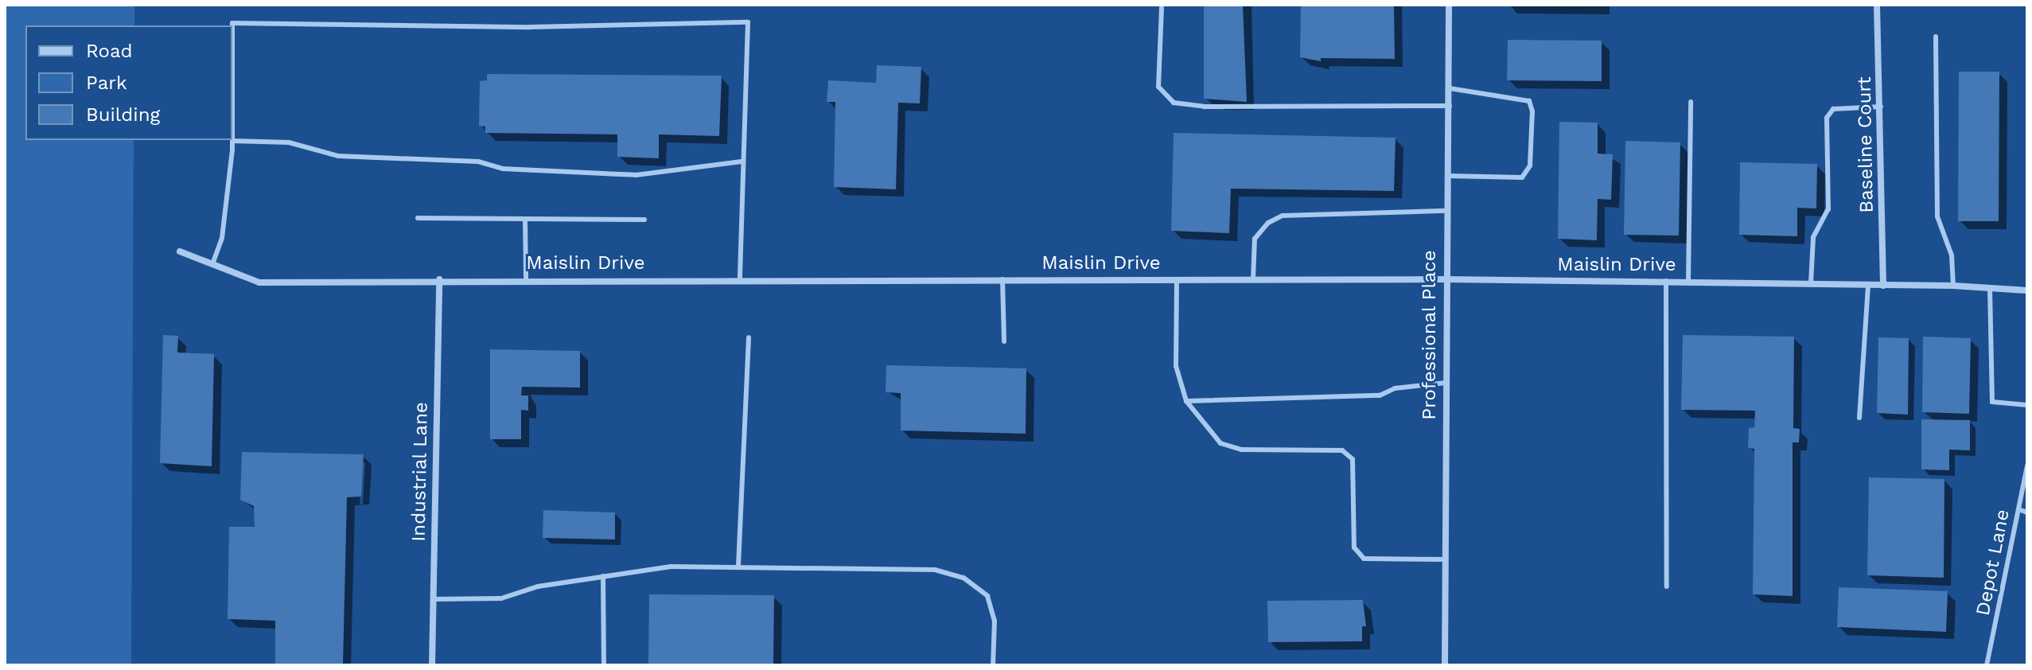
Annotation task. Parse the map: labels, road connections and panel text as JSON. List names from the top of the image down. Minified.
{"streets":{"street":["Baseline Court","Maislin Drive","Professional Place","Industrial Lane"],"lane":["Depot Lane"]},"crossings":[["Baseline Court","Maislin Drive"],["Maislin Drive","Professional Place"],["Maislin Drive","Industrial Lane"]],"legend":["Road","Park","Building"]}
